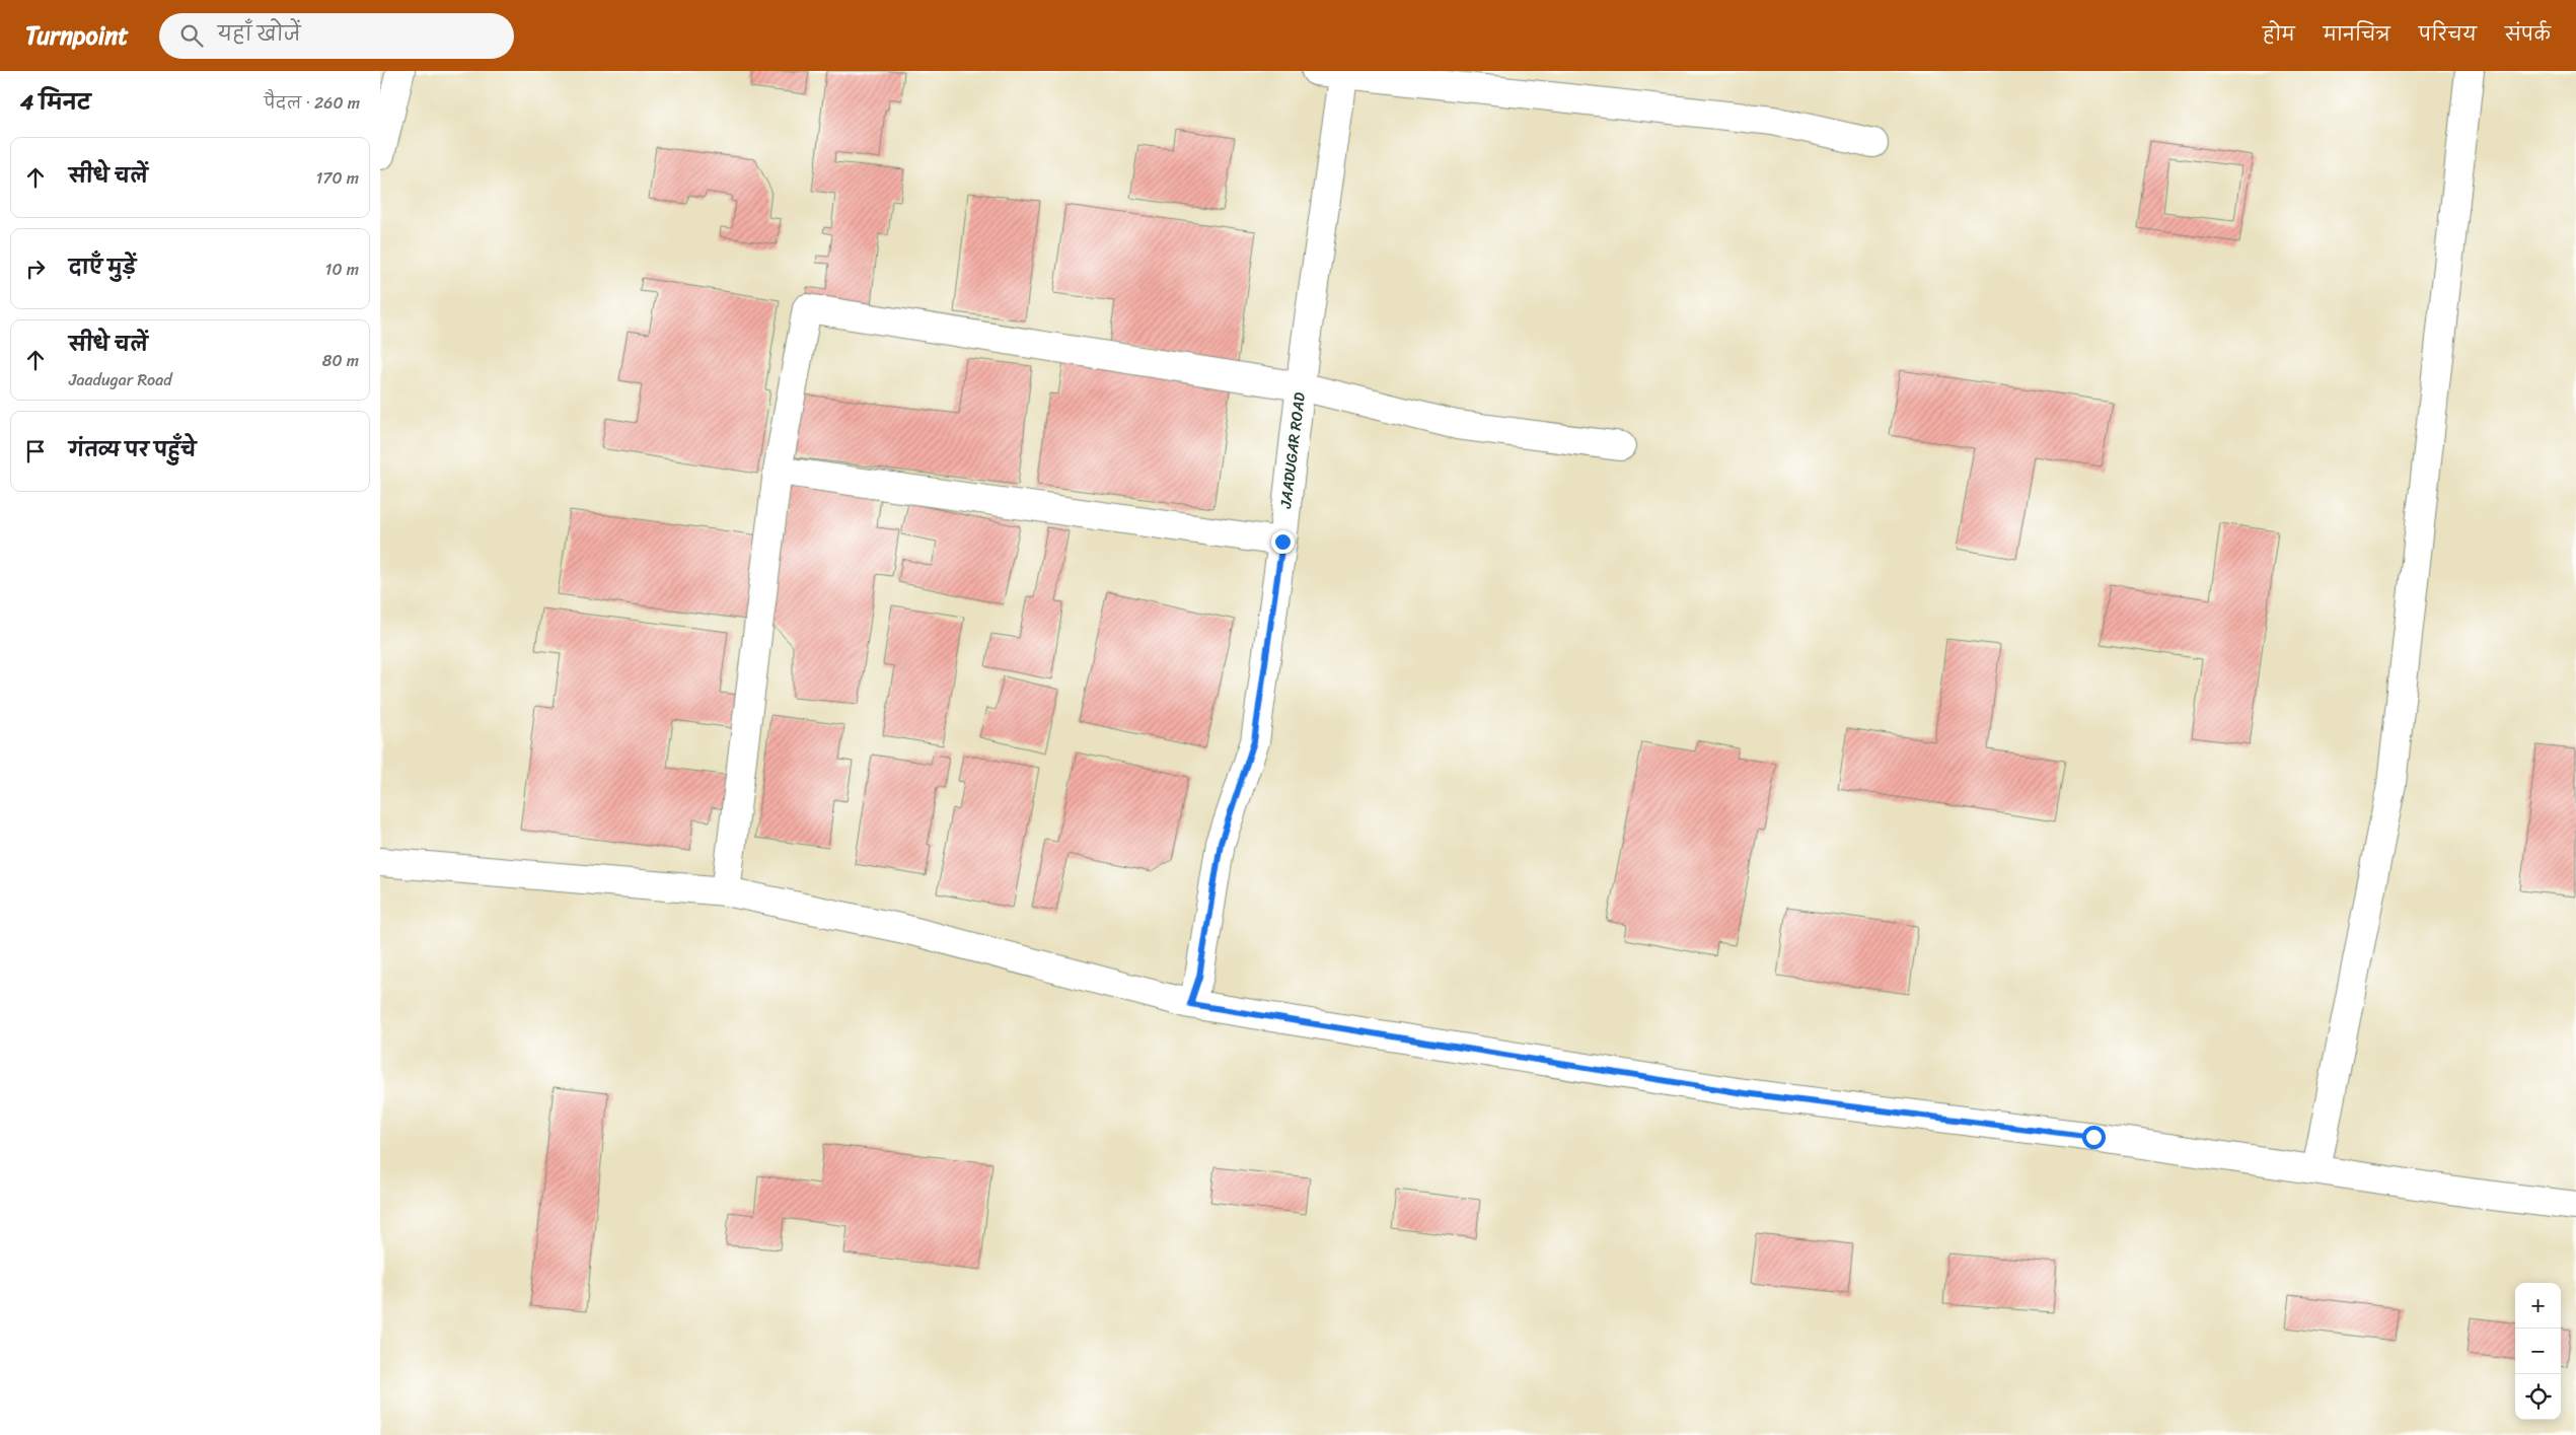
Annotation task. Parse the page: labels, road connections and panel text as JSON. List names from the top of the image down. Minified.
{"streets":{"street":["JAADUGAR ROAD"]},"page":{"header":"Turnpoint","search":"यहाँ खोजें","nav":["होम","मानचित्र","परिचय","संपर्क"],"heading":["4 मिनट","पैदल · 260 m"],"list":[["सीधे चलें","170 m"],["दाएँ मुड़ें","10 m"],["सीधे चलें","Jaadugar Road","80 m"],"गंतव्य पर पहुँचे"],"map_buttons":["+","−"]}}
